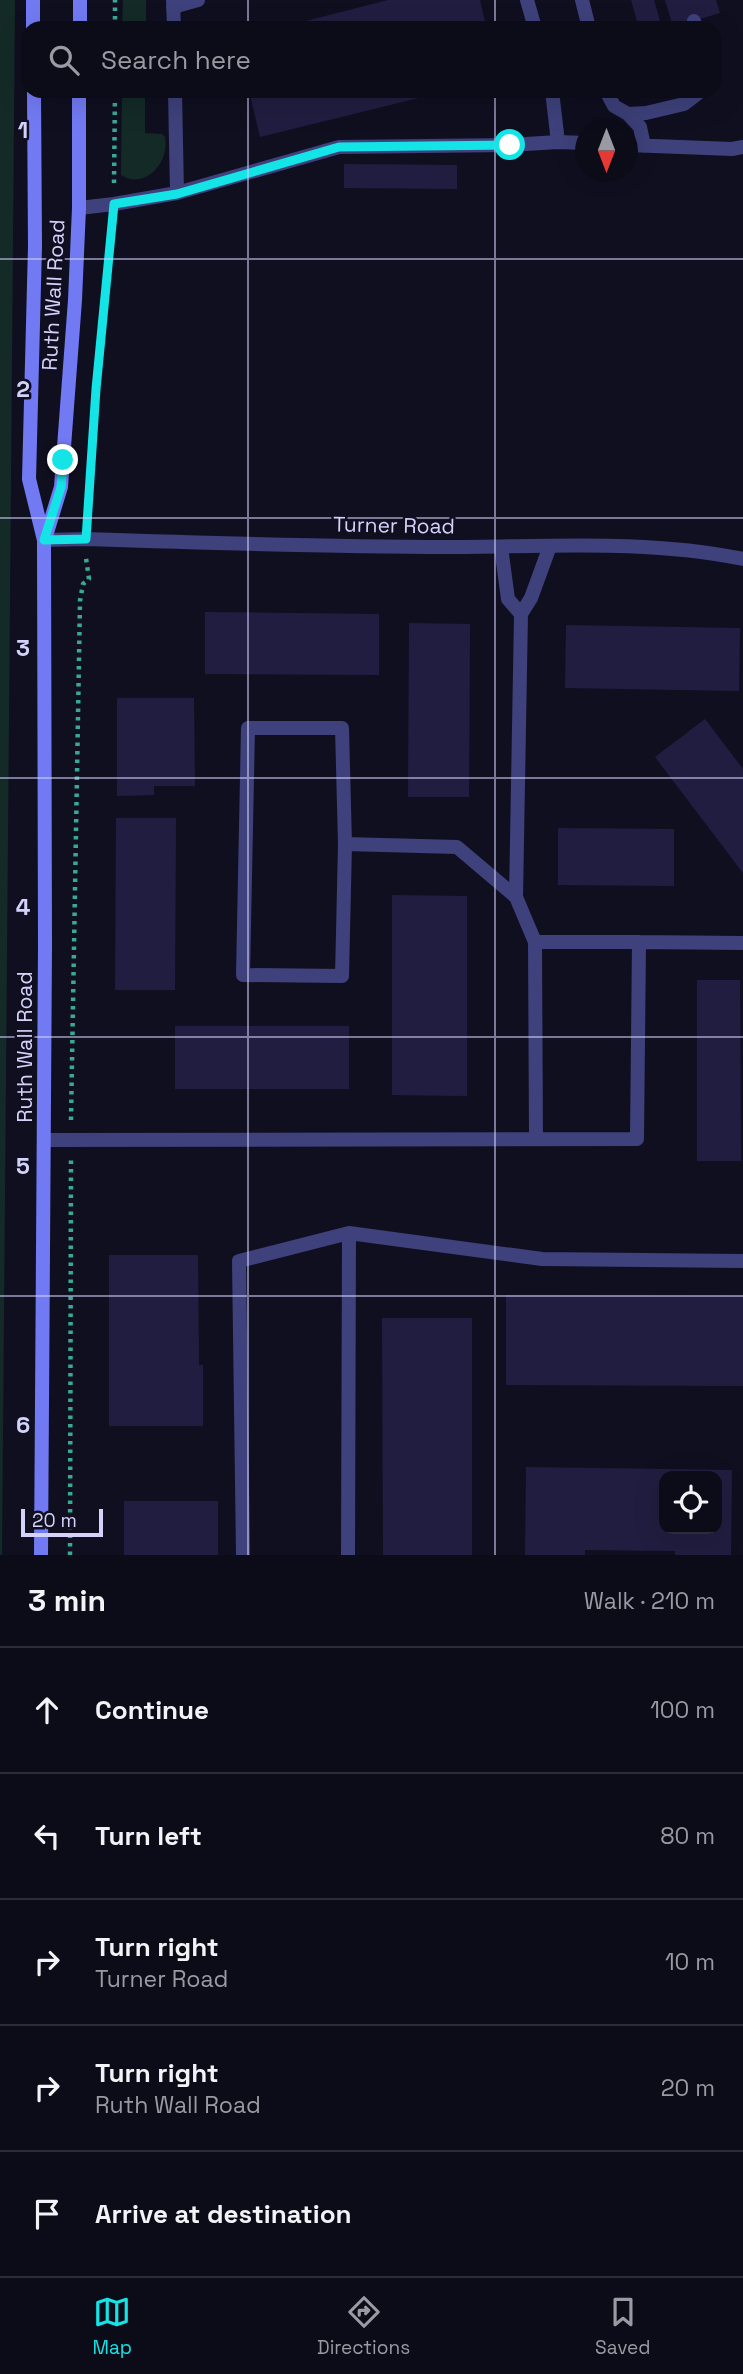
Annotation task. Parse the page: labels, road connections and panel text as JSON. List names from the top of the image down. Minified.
{"streets":{"main road":["Ruth Wall Road"],"street":["Turner Road"]},"crossings":[["Ruth Wall Road","Turner Road"]],"scale_bar":"20 m","north":"bottom","page":{"search":"Search here","scale":"20 m","heading":["3 min","Walk · 210 m"],"list":[["Continue","100 m"],["Turn left","80 m"],["Turn right","Turner Road","10 m"],["Turn right","Ruth Wall Road","20 m"],"Arrive at destination"],"nav":["Map","Directions","Saved"]},"grid":{"rows":["1","2","3","4","5","6"]}}
